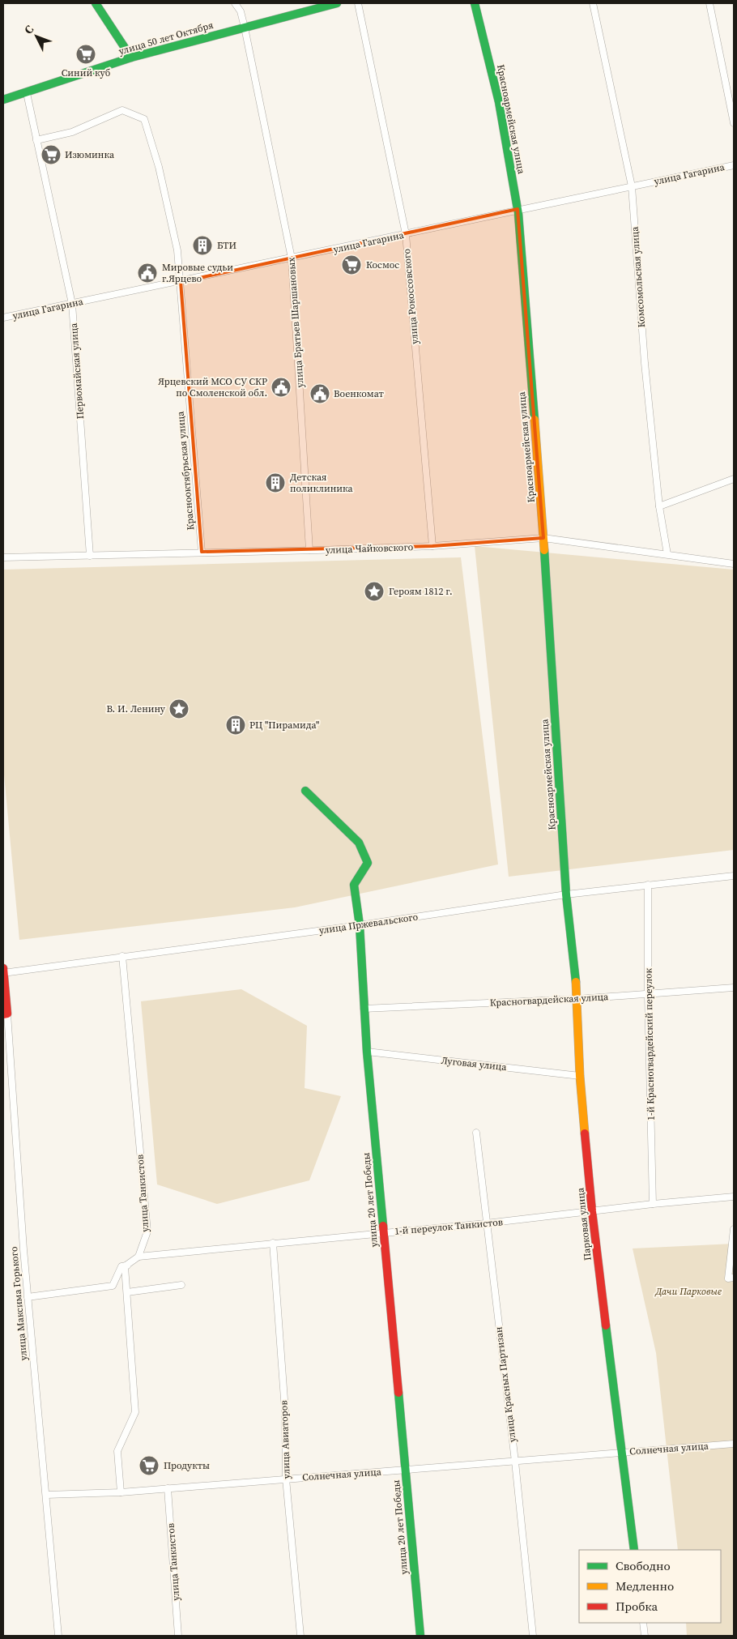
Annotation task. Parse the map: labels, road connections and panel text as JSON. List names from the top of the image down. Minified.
{"streets":{"street":["улица 50 лет Октября","Красноармейская улица","улица Гагарина","Комсомольская улица","улица Рокоссовского","улица Братьев Шаршановых","Первомайская улица","Краснооктябрьская улица","улица Чайковского","улица Пржевальского","Красногвардейская улица","1-й Красногвардейский переулок","Луговая улица","улица Танкистов","улица 20 лет Победы","Парковая улица","1-й переулок Танкистов","улица Максима Горького","улица Красных Партизан","улица Авиаторов","Солнечная улица"]},"crossings":[["улица 50 лет Октября","улица Братьев Шаршановых"],["улица 50 лет Октября","Первомайская улица"],["Красноармейская улица","улица Гагарина"],["Красноармейская улица","улица Чайковского"],["Красноармейская улица","улица Пржевальского"],["Красноармейская улица","Парковая улица"],["улица Гагарина","Комсомольская улица"],["улица Гагарина","улица Рокоссовского"],["улица Гагарина","улица Братьев Шаршановых"],["улица Гагарина","Первомайская улица"],["улица Гагарина","Краснооктябрьская улица"],["Комсомольская улица","улица Чайковского"],["улица Рокоссовского","улица Чайковского"],["улица Братьев Шаршановых","улица Чайковского"],["Первомайская улица","Краснооктябрьская улица"],["Первомайская улица","улица Чайковского"],["Краснооктябрьская улица","улица Чайковского"],["улица Пржевальского","1-й Красногвардейский переулок"],["улица Пржевальского","улица Танкистов"],["улица Пржевальского","улица 20 лет Победы"],["улица Пржевальского","Парковая улица"],["улица Пржевальского","улица Максима Горького"],["Красногвардейская улица","1-й Красногвардейский переулок"],["Красногвардейская улица","улица 20 лет Победы"],["Красногвардейская улица","Парковая улица"],["1-й Красногвардейский переулок","1-й переулок Танкистов"],["Луговая улица","улица 20 лет Победы"],["Луговая улица","Парковая улица"],["улица Танкистов","1-й переулок Танкистов"],["улица Танкистов","Солнечная улица"],["улица 20 лет Победы","1-й переулок Танкистов"],["улица 20 лет Победы","Солнечная улица"],["Парковая улица","1-й переулок Танкистов"],["Парковая улица","Солнечная улица"],["1-й переулок Танкистов","улица Красных Партизан"],["1-й переулок Танкистов","улица Авиаторов"],["улица Максима Горького","Солнечная улица"],["улица Красных Партизан","Солнечная улица"],["улица Авиаторов","Солнечная улица"]],"parks":["Дачи Парковые"],"places":{"supermarket":["Синий куб","Изюминка","Космос","Продукты"],"building":["БТИ","Детская поликлиника","РЦ \"Пирамида\""],"public building":["Мировые судьи г.Ярцево","Ярцевский МСО СУ СКР по Смоленской обл.","Военкомат"],"place":["Героям 1812 г.","В. И. Ленину"]},"legend":["Свободно","Медленно","Пробка"],"north":"top left"}
